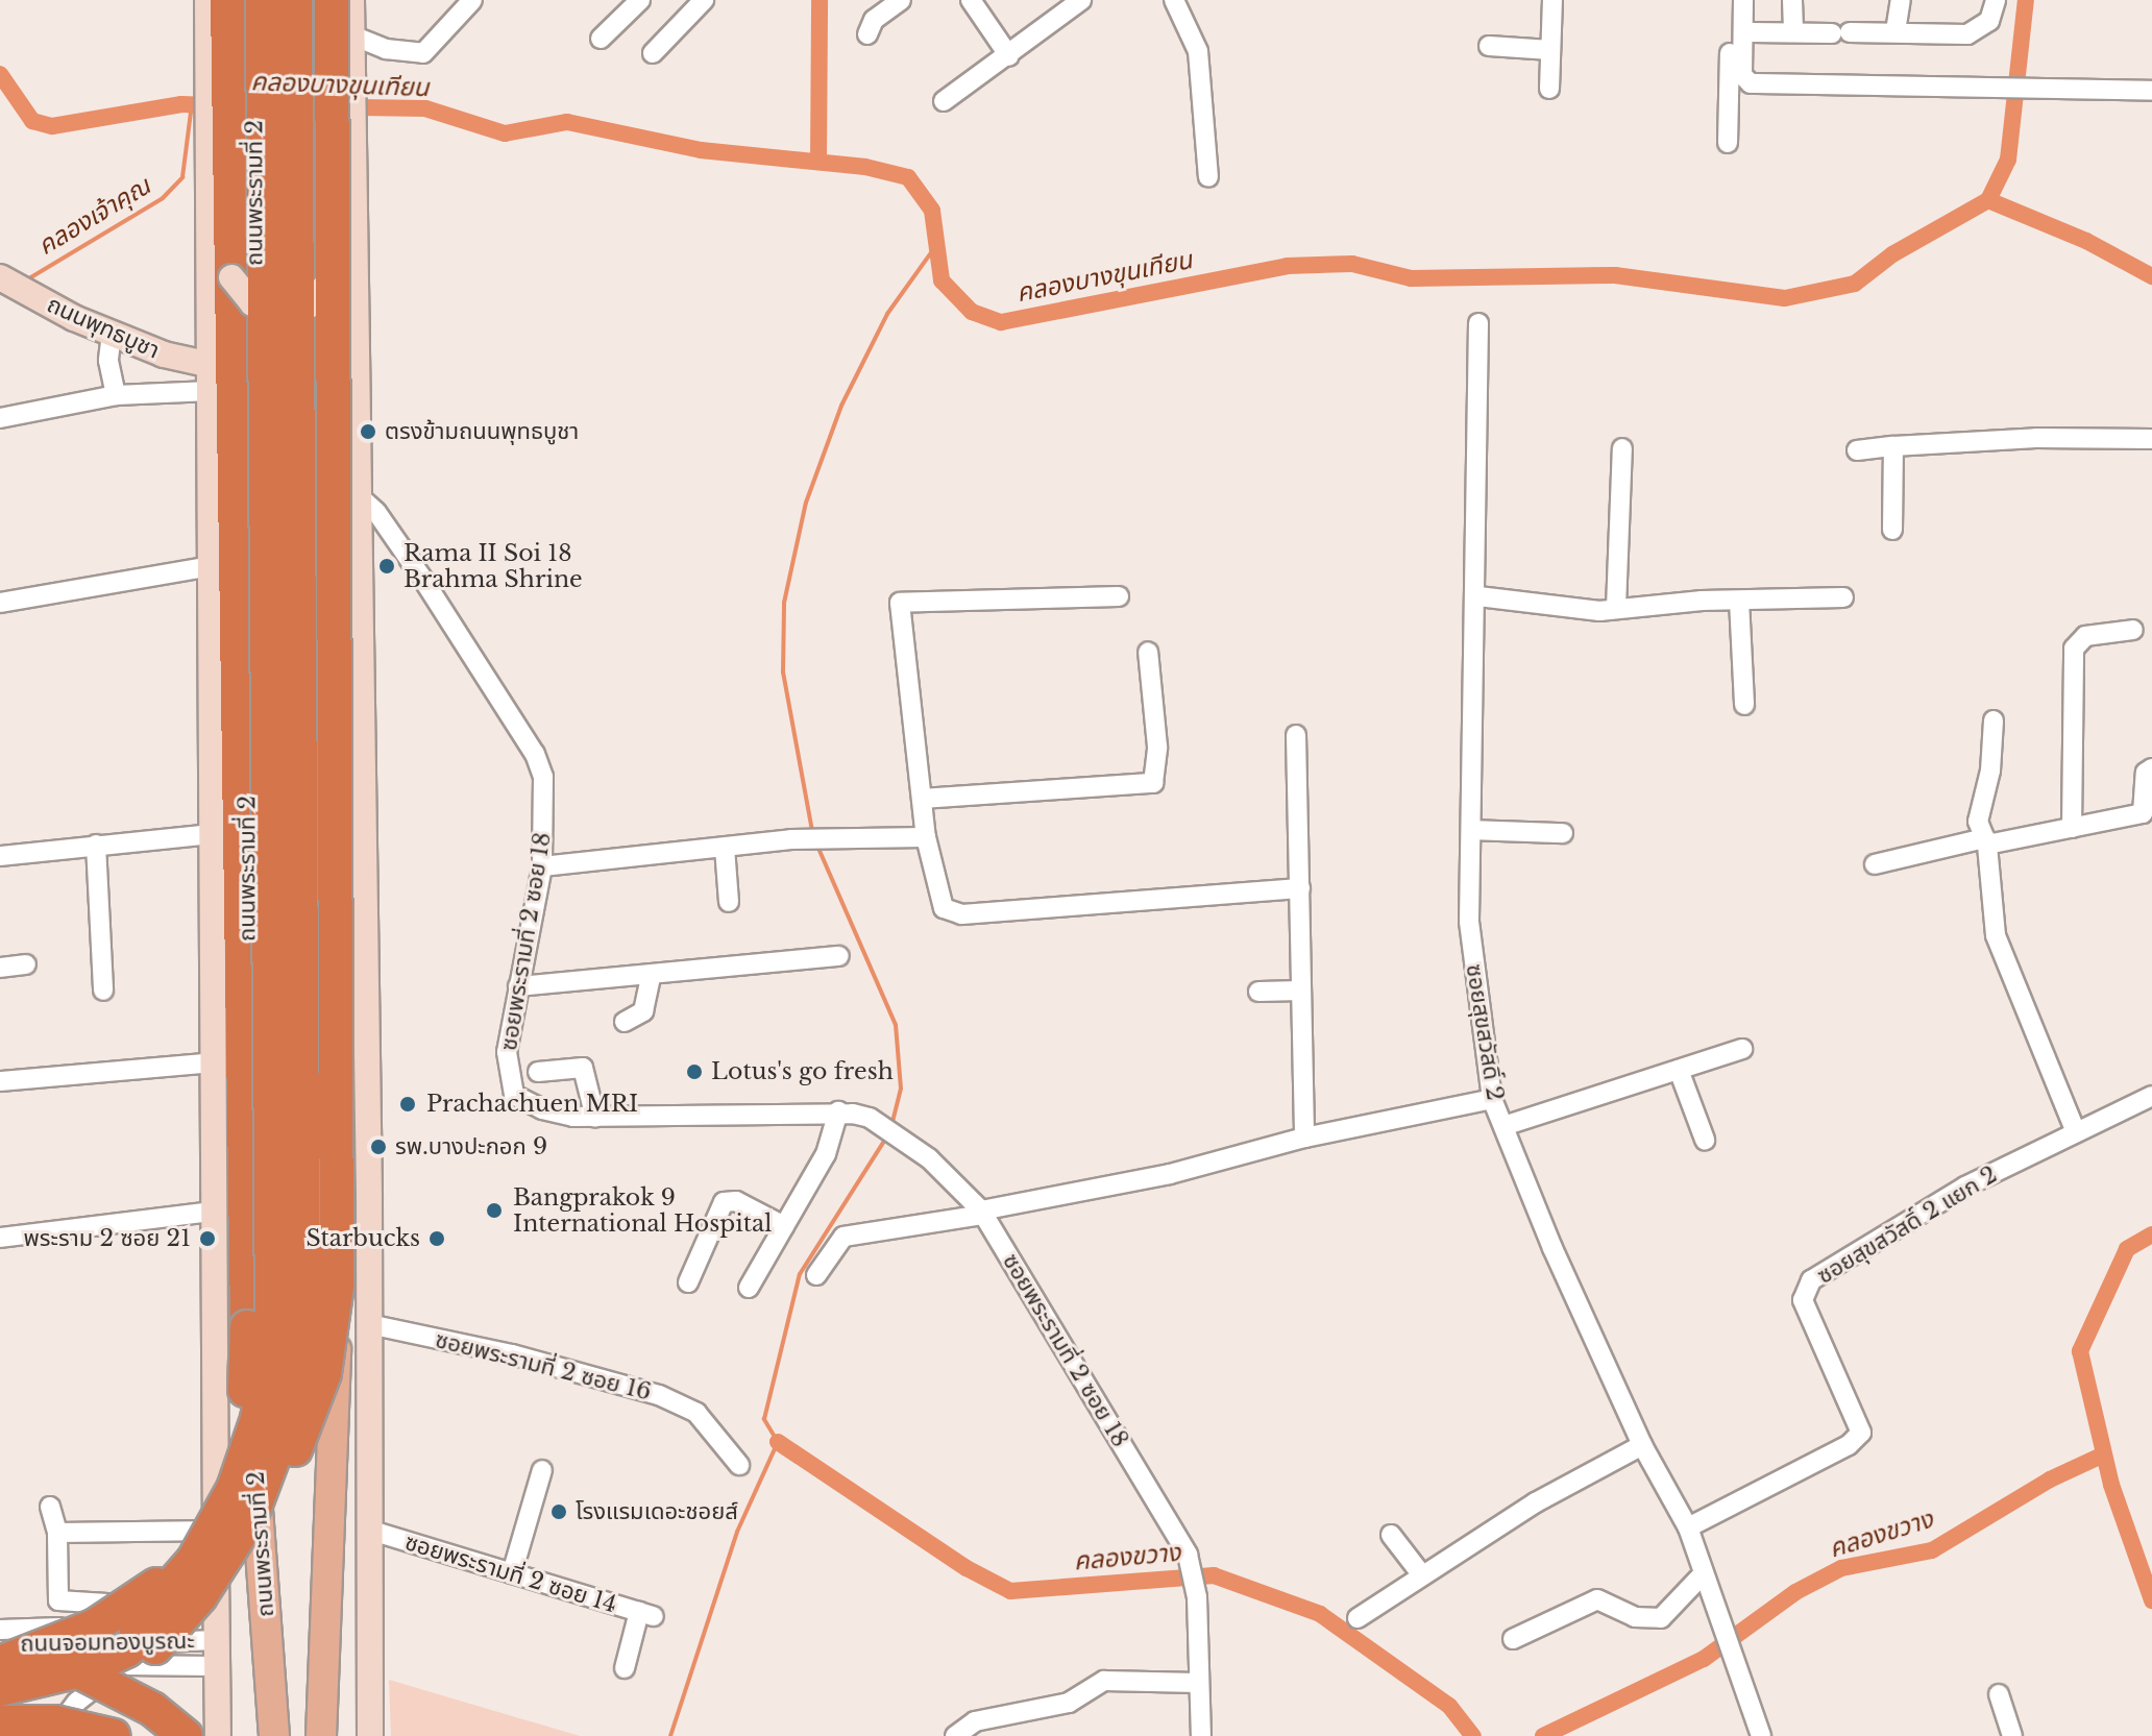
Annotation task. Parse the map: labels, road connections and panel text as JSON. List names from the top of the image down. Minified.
{"streets":{"highway":["ถนนพระรามที่ 2"],"main road":["ถนนพุทธบูชา"],"street":["ซอยพระรามที่ 2 ซอย 18","ซอยสุขสวัสดิ์ 2","ซอยสุขสวัสดิ์ 2 แยก 2","ซอยพระรามที่ 2 ซอย 16","ซอยพระรามที่ 2 ซอย 14","ถนนจอมทองบูรณะ"]},"crossings":[["ถนนพระรามที่ 2","ถนนพุทธบูชา"],["ถนนพระรามที่ 2","ถนนจอมทองบูรณะ"],["ซอยสุขสวัสดิ์ 2","ซอยสุขสวัสดิ์ 2 แยก 2"]],"water":["คลองบางขุนเทียน","คลองเจ้าคุณ","คลองขวาง"],"places":["ตรงข้ามถนนพุทธบูชา","Rama II Soi 18 Brahma Shrine","Lotus's go fresh","Prachachuen MRI","รพ.บางปะกอก 9","Bangprakok 9 International Hospital","พระราม 2 ซอย 21","Starbucks","โรงแรมเดอะชอยส์"]}
